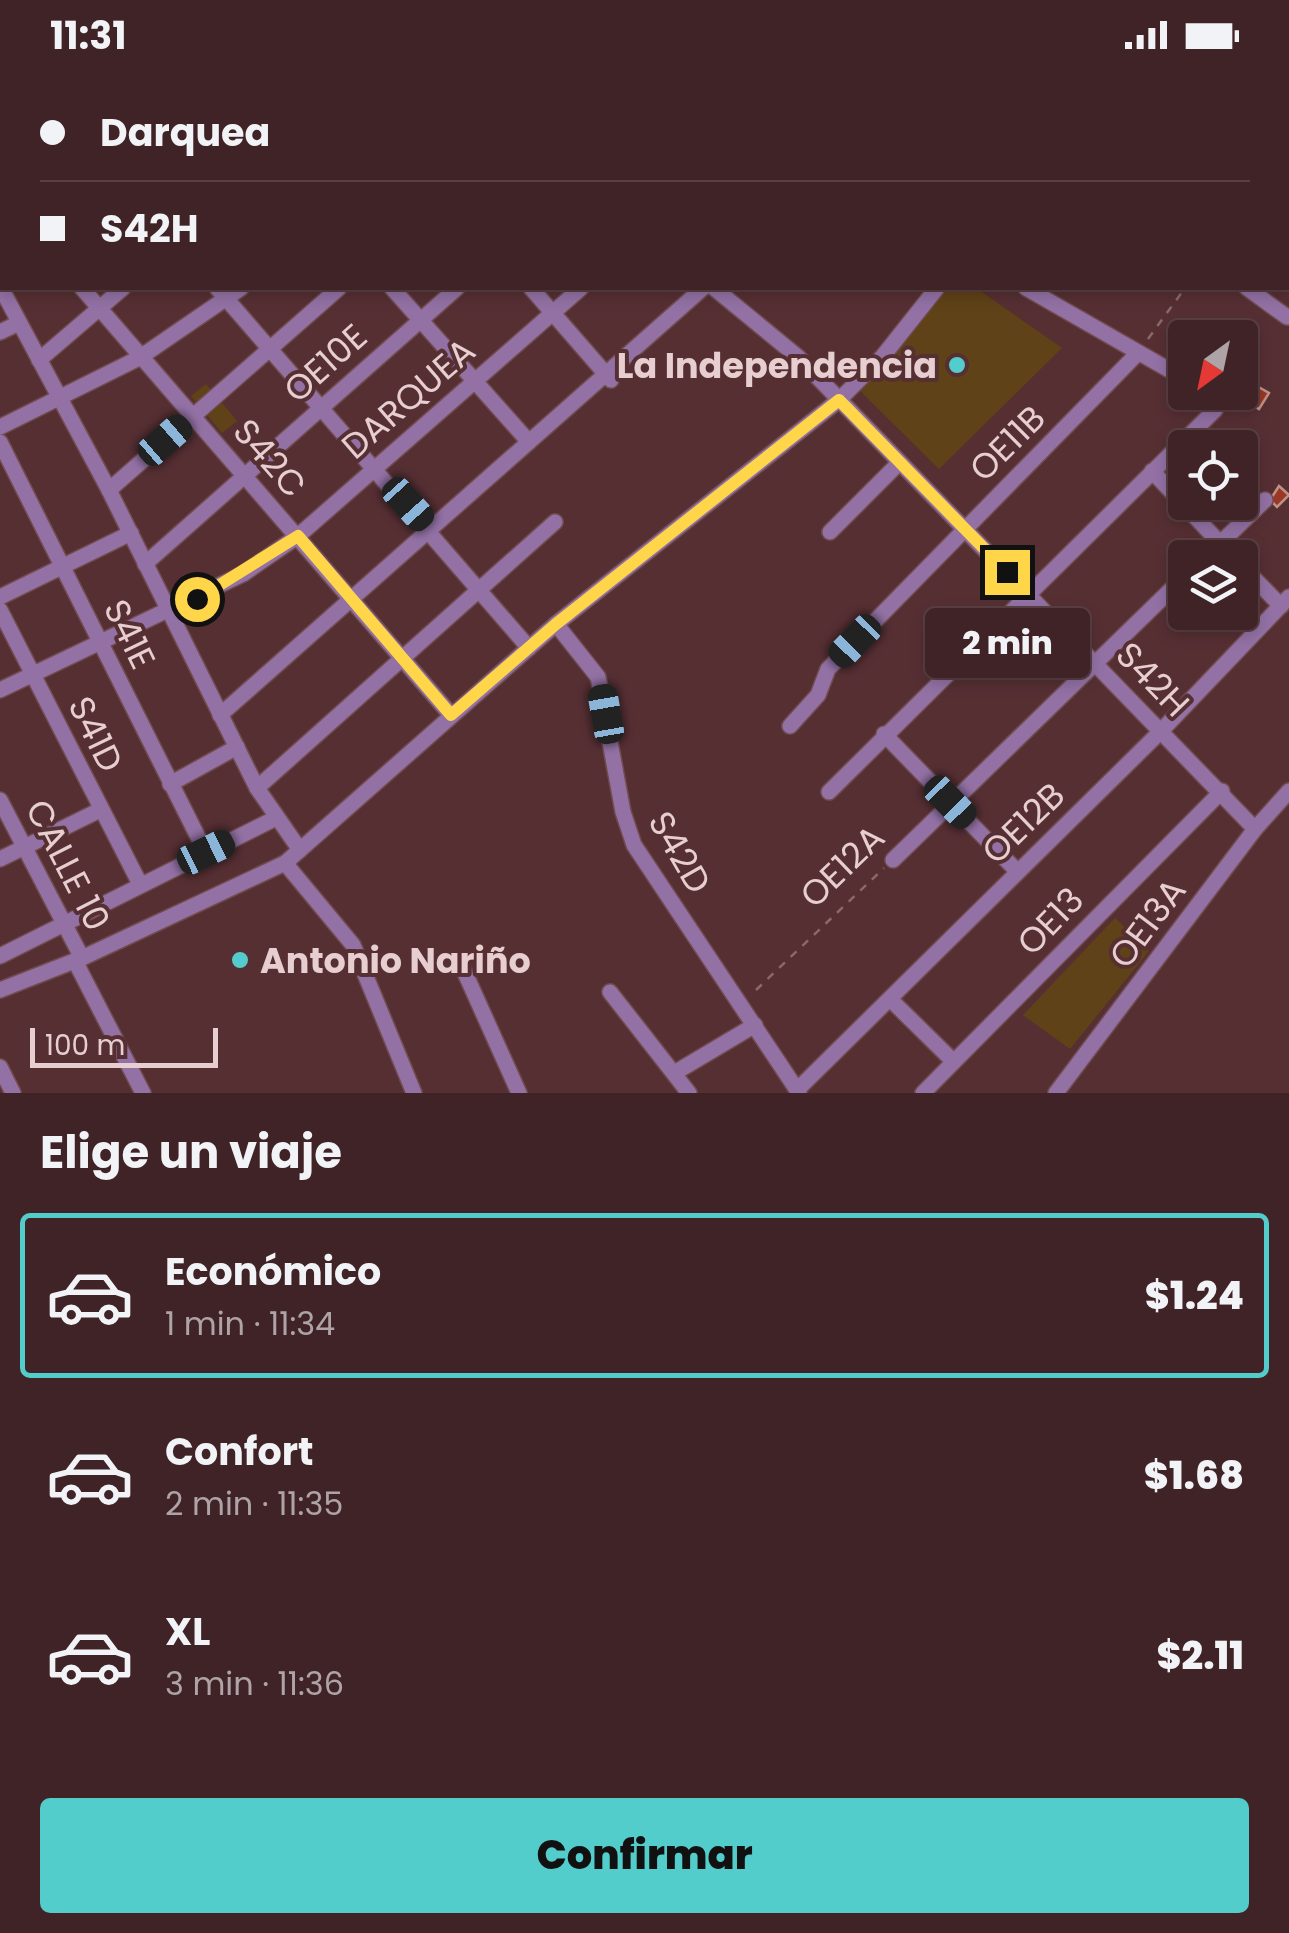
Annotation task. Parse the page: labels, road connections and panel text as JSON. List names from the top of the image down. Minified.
{"streets":{"street":["OE10E","DARQUEA","OE11B","S42C","S41E","S42H","S41D","OE12B","S42D","CALLE 10","OE12A","OE13","OE13A"]},"crossings":[["OE10E","S42C"],["DARQUEA","S42C"],["DARQUEA","S41E"],["DARQUEA","S41D"],["OE11B","S42H"],["S42H","OE12B"],["S42H","OE12A"],["S42H","OE13"],["S42H","OE13A"],["OE12B","S42D"]],"places":["La Independencia","Antonio Nariño"],"scale_bar":"100 m","north":"bottom left","page":{"status":"11:31","banner":["Darquea","S42H"],"bubble":"2 min","scale":"100 m","heading":"Elige un viaje","list":[{"name":"Económico","note":"1 min · 11:34","value":"$1.24"},{"name":"Confort","note":"2 min · 11:35","value":"$1.68"},{"name":"XL","note":"3 min · 11:36","value":"$2.11"}],"buttons":"Confirmar"}}
